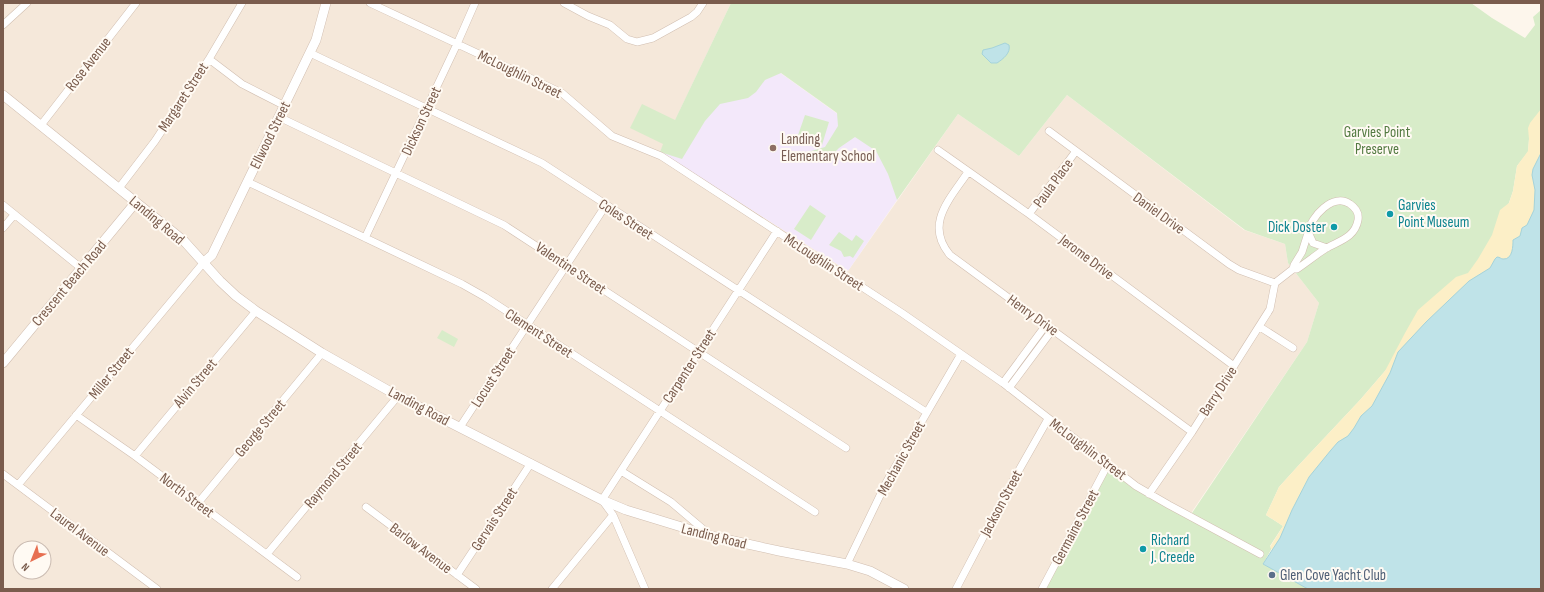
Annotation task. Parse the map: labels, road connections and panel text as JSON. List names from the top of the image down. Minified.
{"streets":{"street":["Rose Avenue","McLoughlin Street","Margaret Street","Dickson Street","Ellwood Street","Paula Place","Daniel Drive","Coles Street","Landing Road","Jerome Drive","Valentine Street","Crescent Beach Road","Henry Drive","Clement Street","Carpenter Street","Miller Street","Locust Street","Alvin Street","Barry Drive","George Street","Mechanic Street","Raymond Street","North Street","Jackson Street","Gervais Street","Germaine Street","Laurel Avenue","Barlow Avenue"]},"crossings":[["Rose Avenue","Landing Road"],["McLoughlin Street","Dickson Street"],["McLoughlin Street","Carpenter Street"],["McLoughlin Street","Barry Drive"],["McLoughlin Street","Mechanic Street"],["McLoughlin Street","Jackson Street"],["McLoughlin Street","Germaine Street"],["Margaret Street","Landing Road"],["Dickson Street","Coles Street"],["Dickson Street","Valentine Street"],["Dickson Street","Clement Street"],["Ellwood Street","Coles Street"],["Ellwood Street","Landing Road"],["Ellwood Street","Valentine Street"],["Ellwood Street","Clement Street"],["Ellwood Street","Miller Street"],["Paula Place","Daniel Drive"],["Paula Place","Jerome Drive"],["Daniel Drive","Barry Drive"],["Coles Street","Carpenter Street"],["Coles Street","Locust Street"],["Coles Street","Mechanic Street"],["Landing Road","Crescent Beach Road"],["Landing Road","Carpenter Street"],["Landing Road","Miller Street"],["Landing Road","Locust Street"],["Landing Road","Alvin Street"],["Landing Road","George Street"],["Landing Road","Mechanic Street"],["Landing Road","Raymond Street"],["Landing Road","Gervais Street"],["Jerome Drive","Henry Drive"],["Jerome Drive","Barry Drive"],["Valentine Street","Carpenter Street"],["Valentine Street","Locust Street"],["Henry Drive","Barry Drive"],["Clement Street","Carpenter Street"],["Clement Street","Locust Street"],["Miller Street","North Street"],["Miller Street","Laurel Avenue"],["Alvin Street","North Street"],["George Street","North Street"],["Raymond Street","North Street"],["Gervais Street","Barlow Avenue"]],"parks":["Garvies Point Preserve"],"places":["Landing Elementary School","Garvies Point Museum","Dick Doster","Richard J. Creede","Glen Cove Yacht Club"],"north":"bottom left"}
